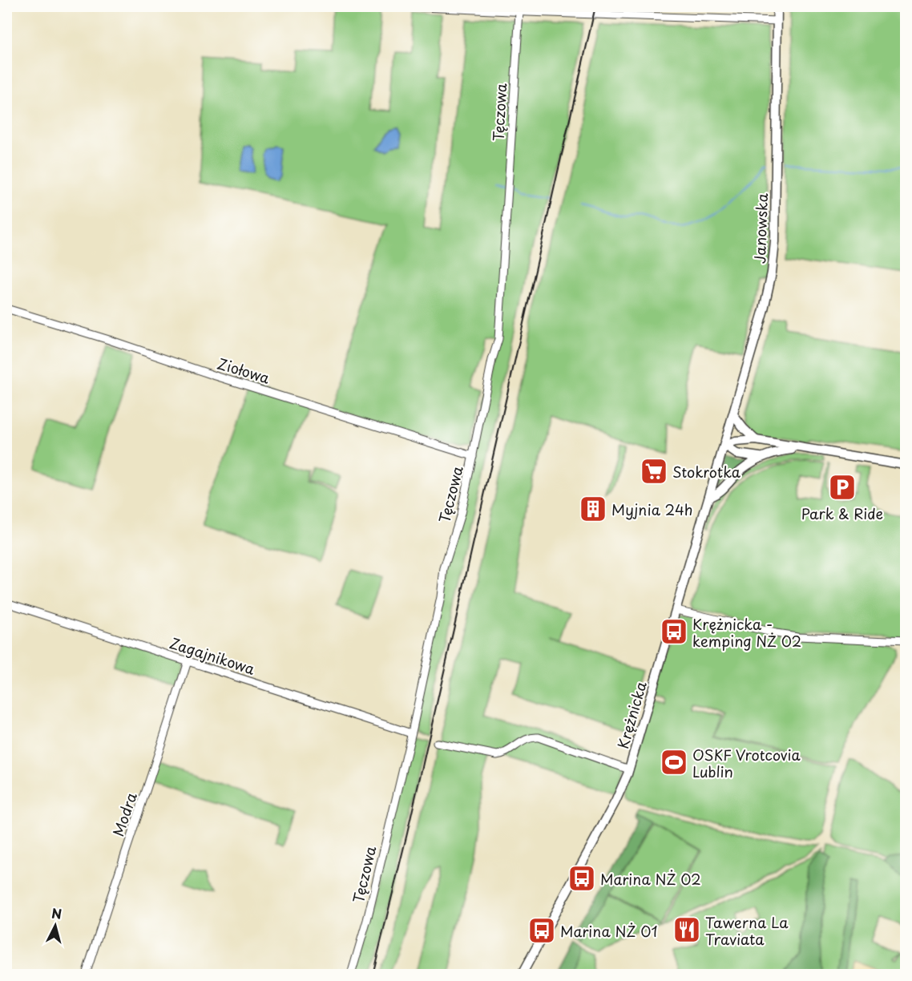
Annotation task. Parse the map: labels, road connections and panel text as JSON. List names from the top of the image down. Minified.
{"streets":{"street":["Tęczowa","Janowska","Ziołowa","Zagajnikowa","Krężnicka","Modra"]},"crossings":[["Tęczowa","Ziołowa"],["Tęczowa","Zagajnikowa"],["Janowska","Krężnicka"],["Zagajnikowa","Modra"]],"places":{"supermarket":["Stokrotka"],"parking":["Park & Ride"],"building":["Myjnia 24h"],"bus stop":["Krężnicka - kemping NŻ 02","Marina NŻ 02","Marina NŻ 01"],"sports":["OSKF Vrotcovia Lublin"],"restaurant":["Tawerna La Traviata"]},"north":"top"}
